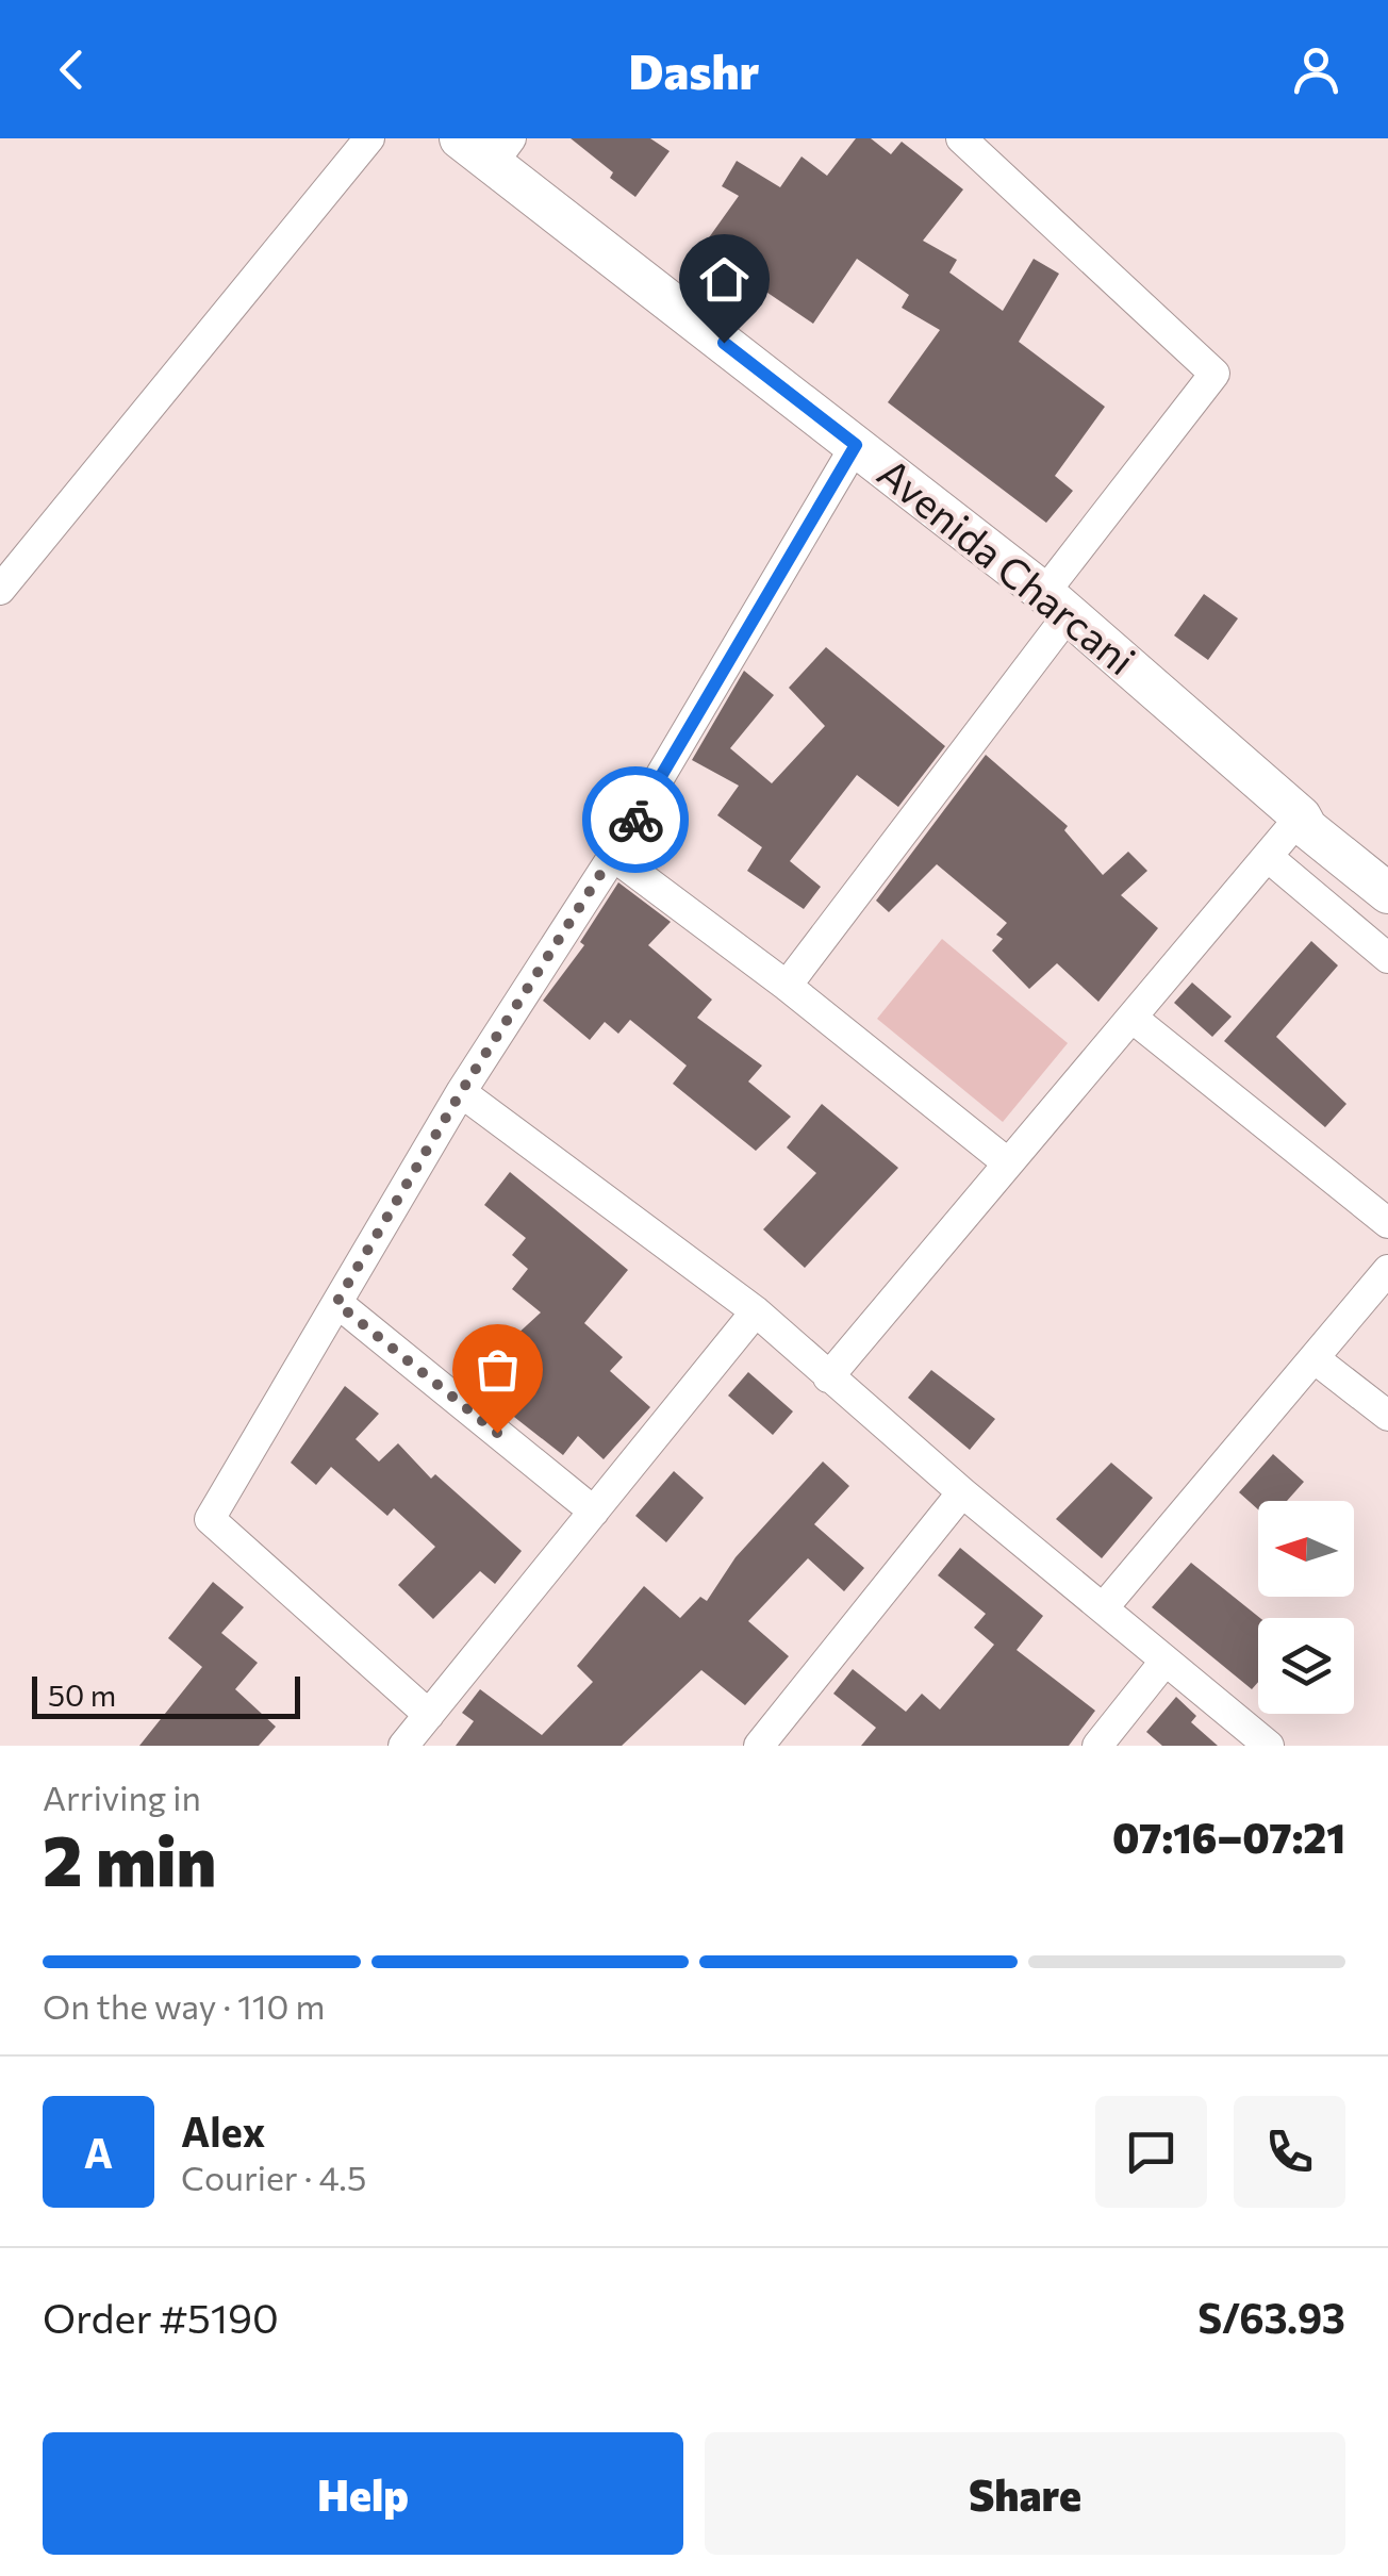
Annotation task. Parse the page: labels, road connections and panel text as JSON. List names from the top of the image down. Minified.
{"streets":{"main road":["Avenida Charcani"]},"scale_bar":"50 m","north":"left","page":{"header":"Dashr","scale":"50 m","heading":["2 min","Arriving in","07:16–07:21"],"panel":["Alex","Courier · 4.5","Order #5190","S/63.93"],"bar":"On the way · 110 m","round":"A","buttons":["Help","Share"]}}
